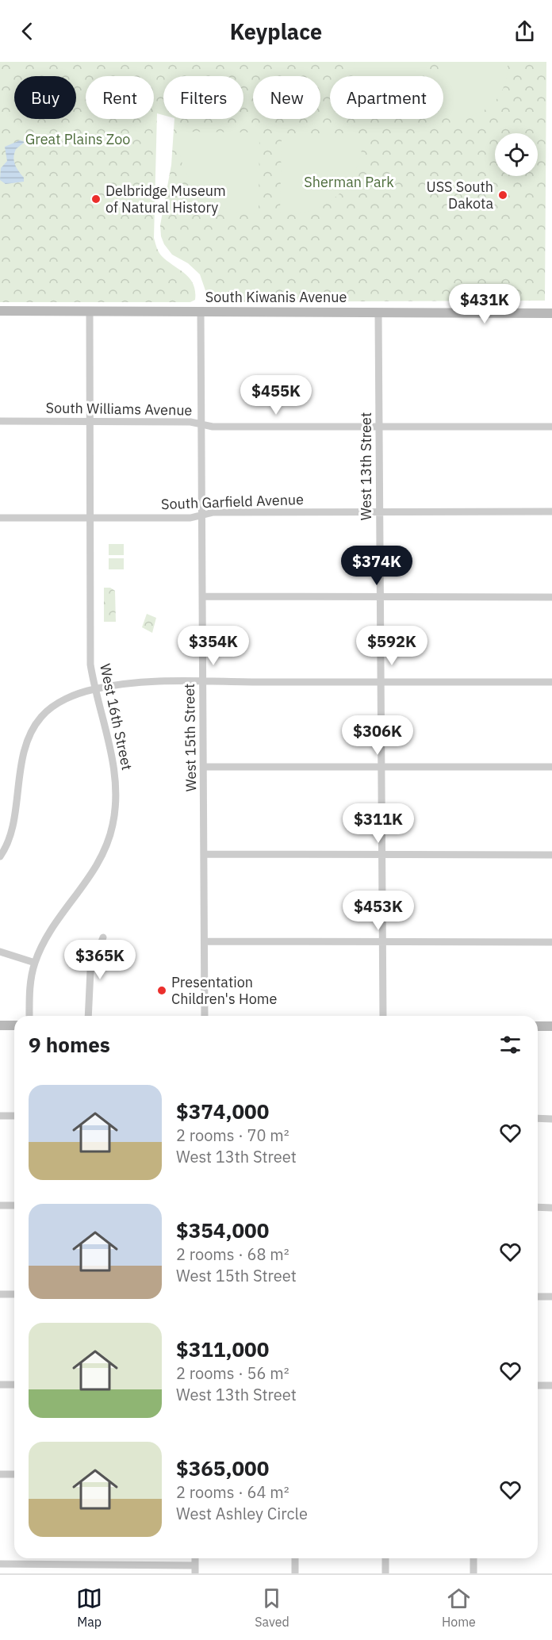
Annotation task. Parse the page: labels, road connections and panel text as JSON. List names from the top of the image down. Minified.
{"streets":{"main road":["South Kiwanis Avenue"],"street":["South Williams Avenue","West 13th Street","South Garfield Avenue","West 16th Street","West 15th Street"]},"crossings":[["South Kiwanis Avenue","West 13th Street"],["South Kiwanis Avenue","West 16th Street"],["South Kiwanis Avenue","West 15th Street"],["South Williams Avenue","West 13th Street"],["South Williams Avenue","West 16th Street"],["South Williams Avenue","West 15th Street"],["West 13th Street","South Garfield Avenue"],["South Garfield Avenue","West 16th Street"],["South Garfield Avenue","West 15th Street"]],"parks":["Great Plains Zoo","Sherman Park"],"places":["USS South Dakota","Delbridge Museum of Natural History","Presentation Children's Home"],"page":{"header":"Keyplace","chip":["Buy","Rent","Filters","New","Apartment"],"price":["$431K","$455K","$374K","$354K","$592K","$306K","$311K","$453K","$365K"],"heading":"9 homes","list":[{"name":"$374,000","note":"2 rooms · 70 m² · West 13th Street"},{"name":"$354,000","note":"2 rooms · 68 m² · West 15th Street"},{"name":"$311,000","note":"2 rooms · 56 m² · West 13th Street"},{"name":"$365,000","note":"2 rooms · 64 m² · West Ashley Circle"}],"tabs":["Map","Saved","Home"]}}
